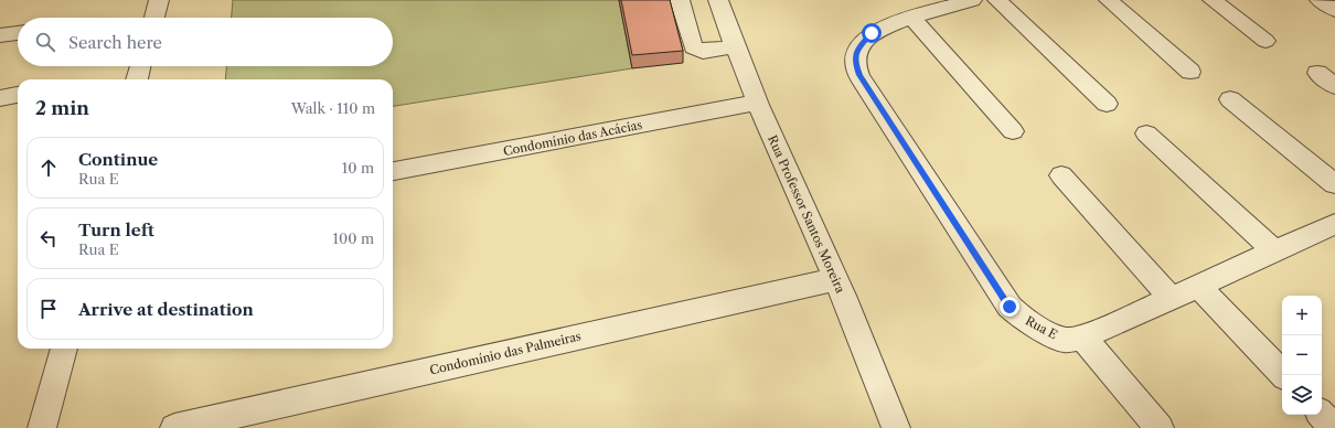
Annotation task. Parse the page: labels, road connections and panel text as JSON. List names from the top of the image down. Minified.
{"streets":{"street":["Condomínio das Acácias","Rua Professor Santos Moreira","Rua E","Condomínio das Palmeiras"]},"crossings":[["Condomínio das Acácias","Rua Professor Santos Moreira"],["Rua Professor Santos Moreira","Condomínio das Palmeiras"]],"page":{"search":"Search here","heading":["2 min","Walk · 110 m"],"list":[["Continue","Rua E","10 m"],["Turn left","Rua E","100 m"],"Arrive at destination"],"map_buttons":["+","−"]}}
